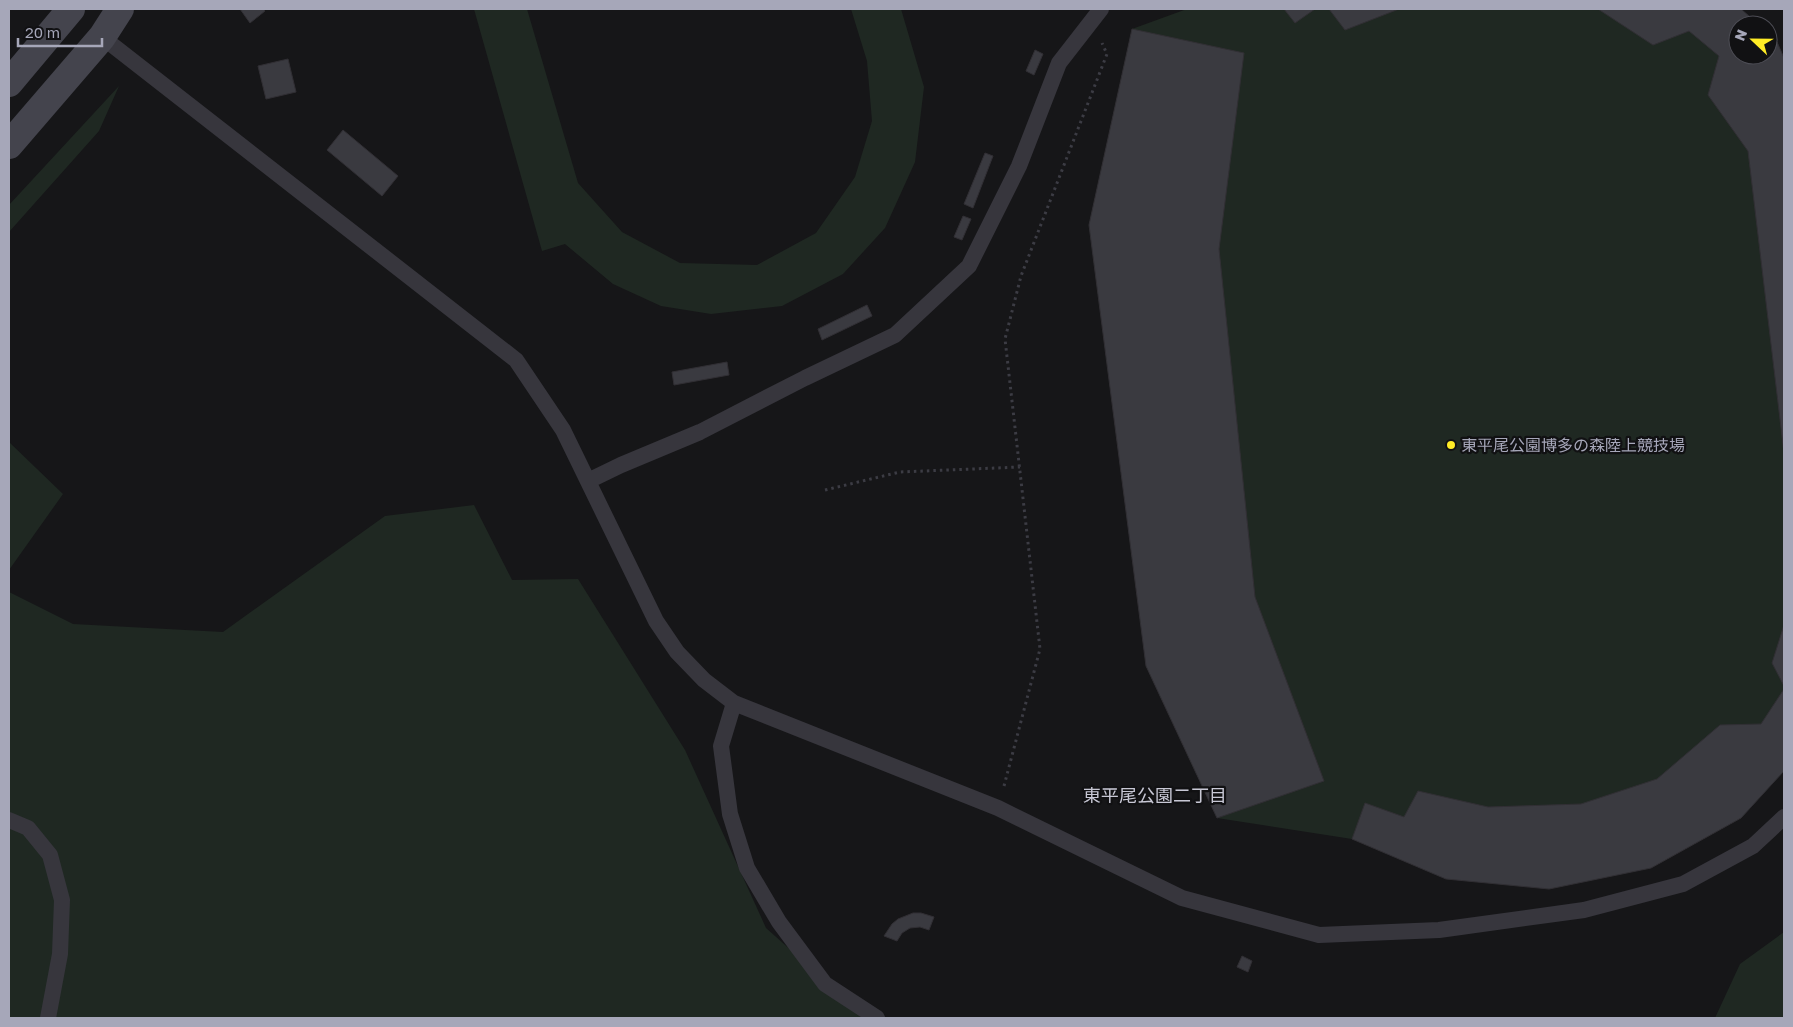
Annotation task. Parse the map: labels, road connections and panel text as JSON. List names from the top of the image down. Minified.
{"districts":["東平尾公園二丁目"],"places":["東平尾公園博多の森陸上競技場"],"scale_bar":"20 m","north":"left"}
